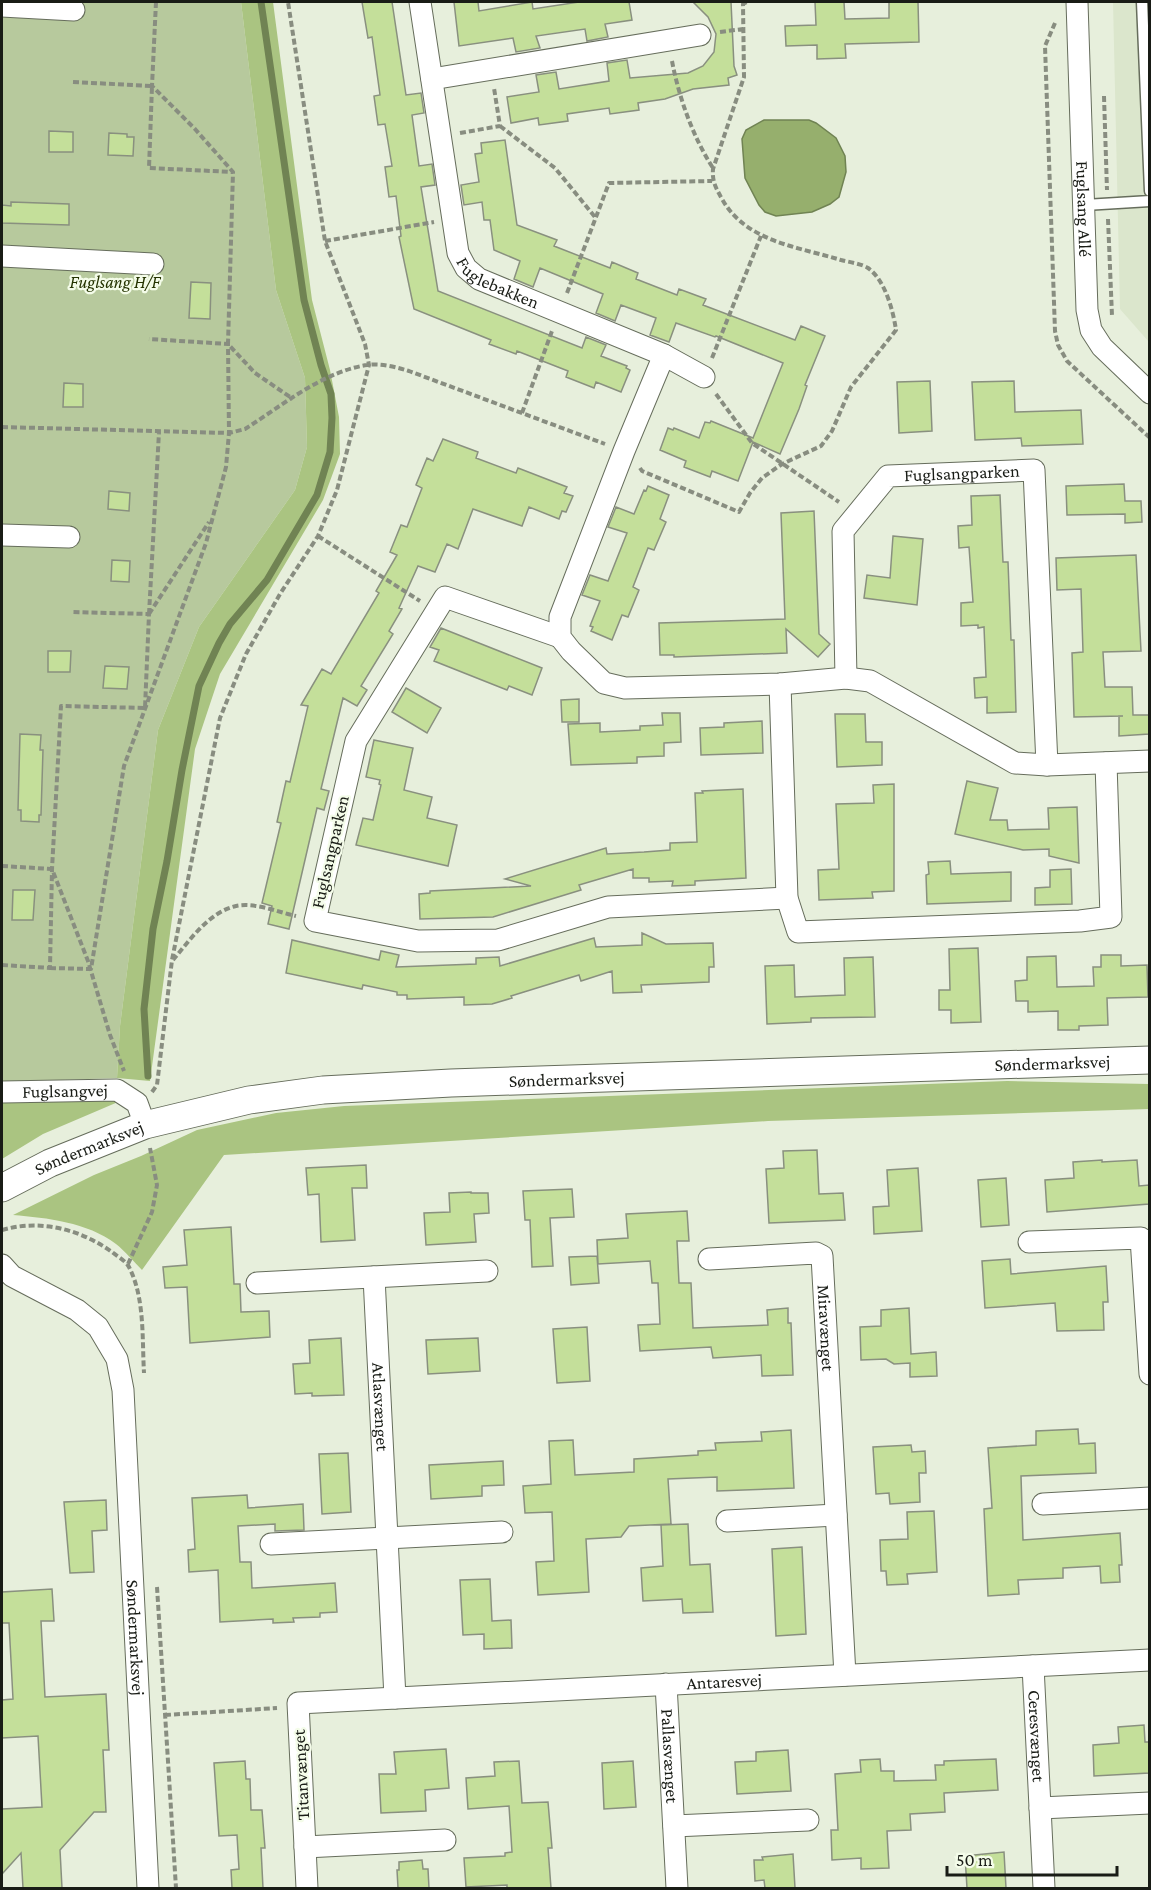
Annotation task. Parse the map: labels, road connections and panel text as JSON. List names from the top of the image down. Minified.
{"streets":{"street":["Fuglsang Allé","Fuglebakken","Fuglsangparken","Søndermarksvej","Fuglsangvej","Miravænget","Atlasvænget","Antaresvej","Ceresvænget","Pallasvænget","Titanvænget"]},"crossings":[["Søndermarksvej","Fuglsangvej"],["Miravænget","Antaresvej"],["Atlasvænget","Antaresvej"],["Antaresvej","Ceresvænget"],["Antaresvej","Pallasvænget"],["Antaresvej","Titanvænget"]],"parks":["Fuglsang H/F"],"scale_bar":"50 m"}
